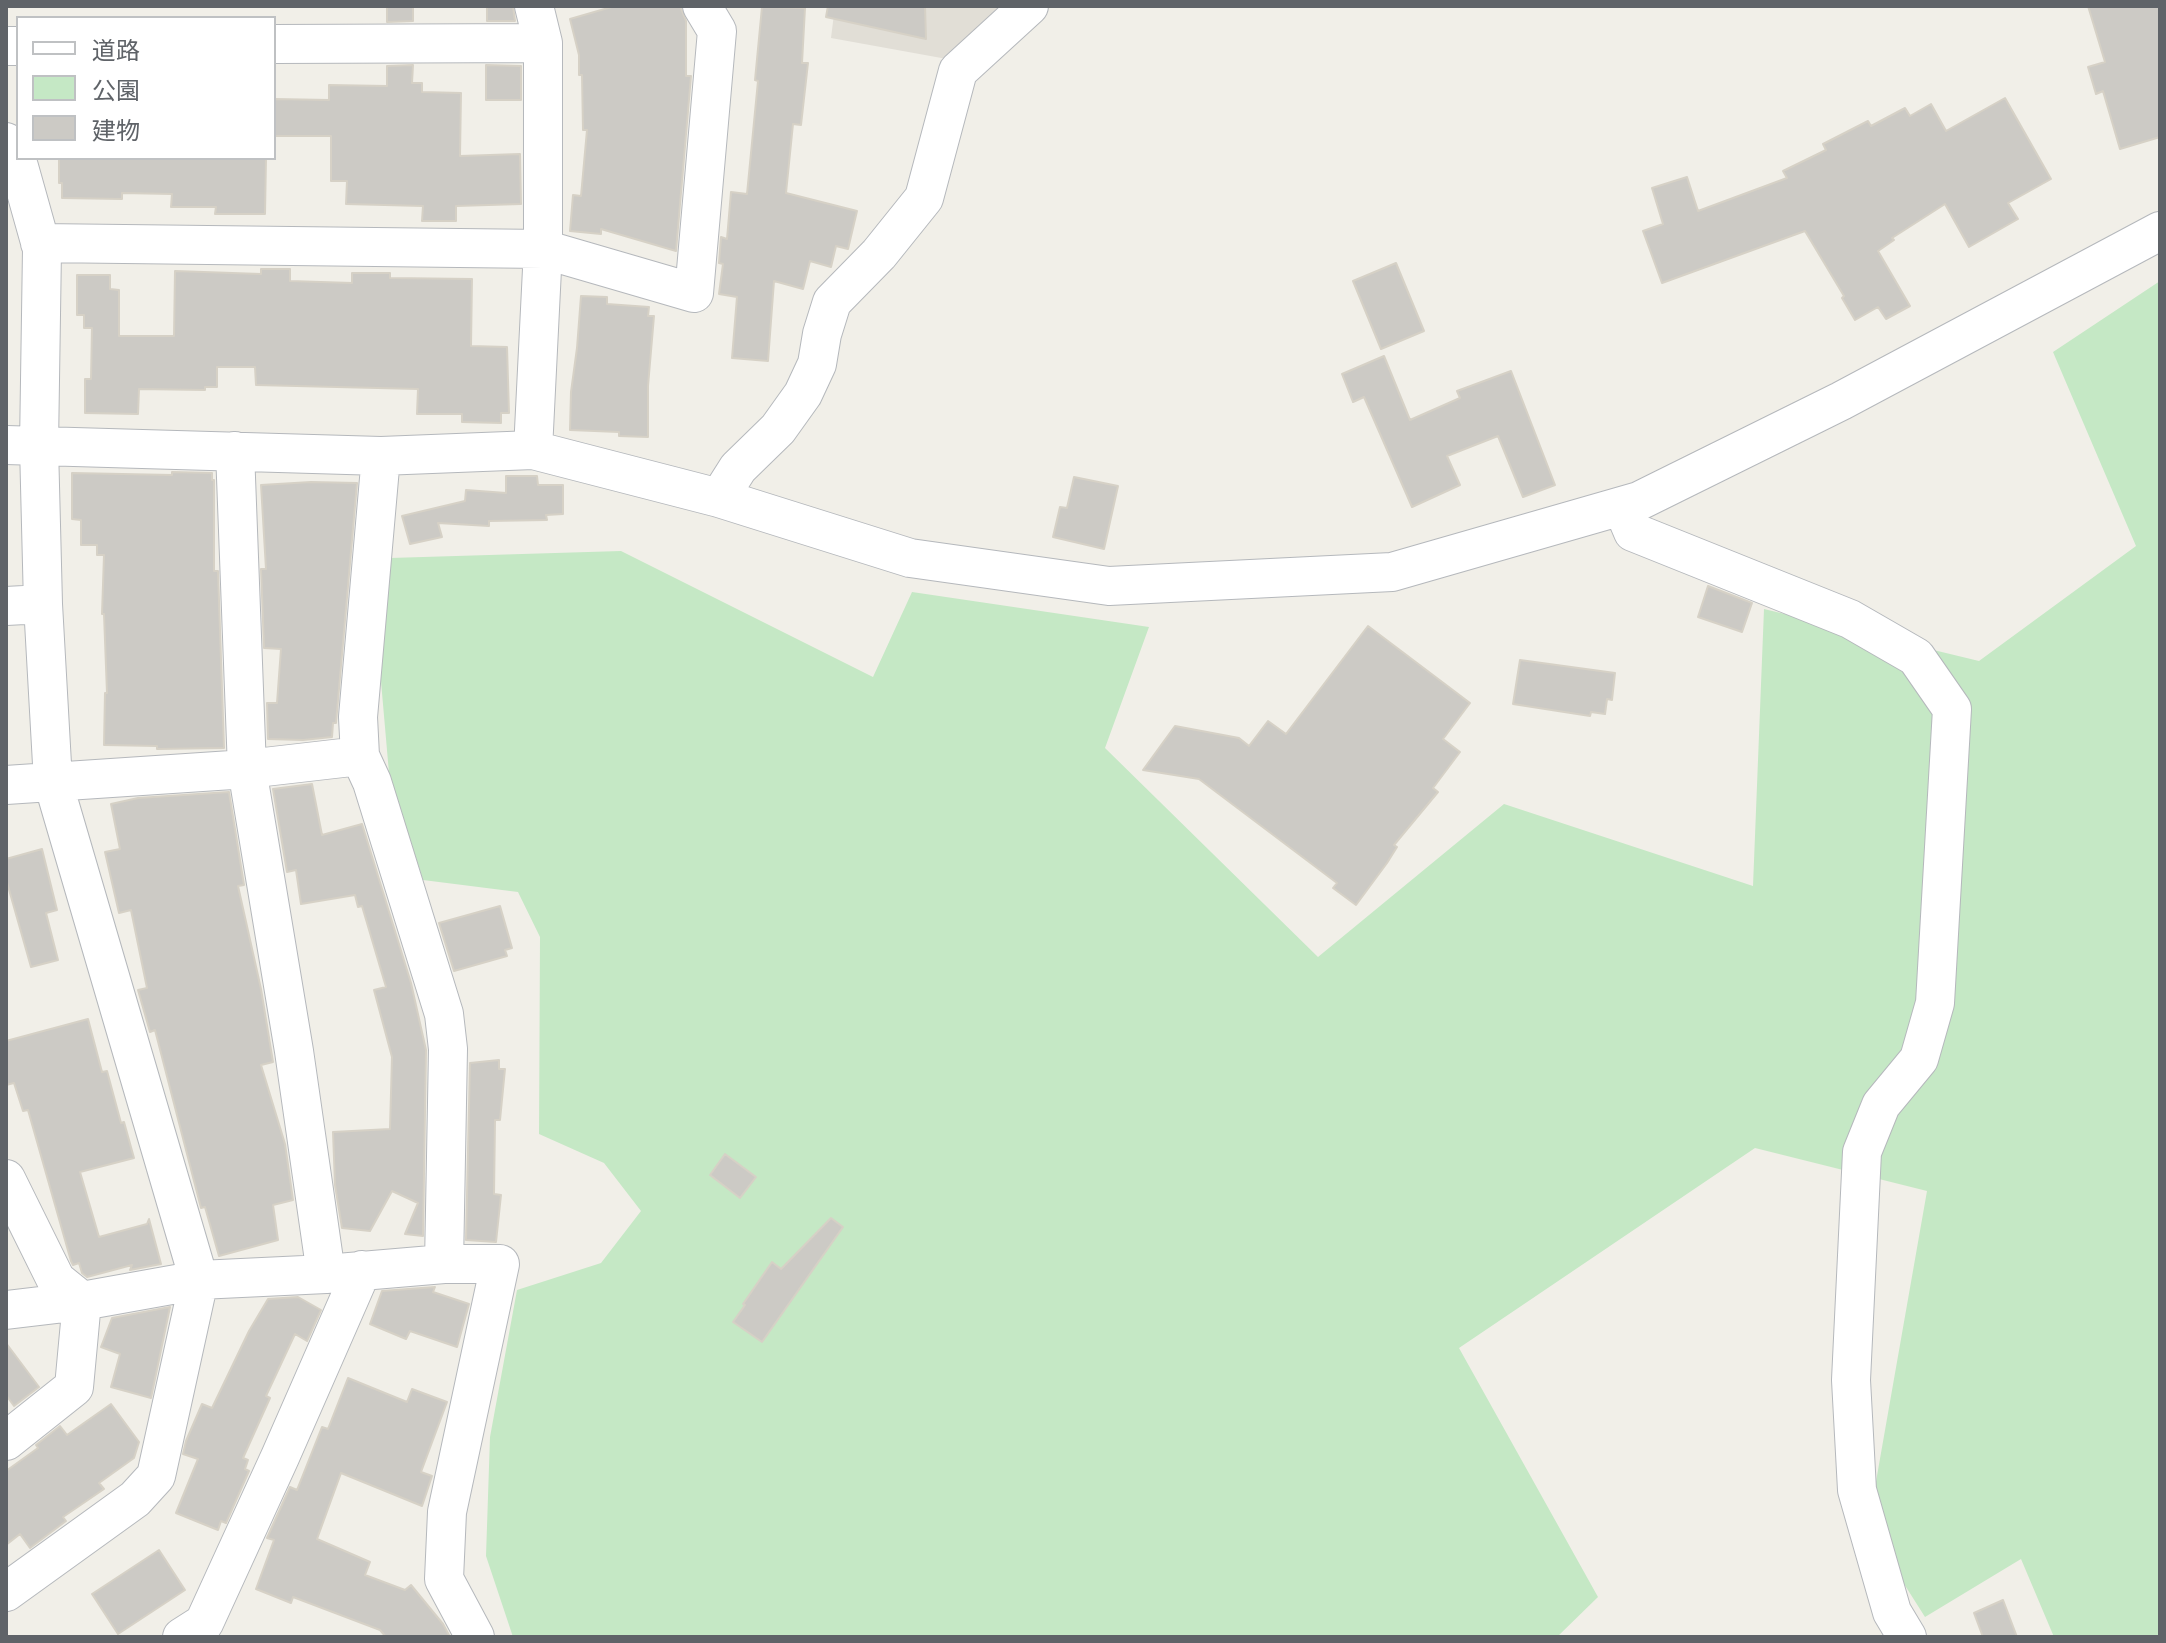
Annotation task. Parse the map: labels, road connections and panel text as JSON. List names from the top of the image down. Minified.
{"legend":["道路","公園","建物"]}
